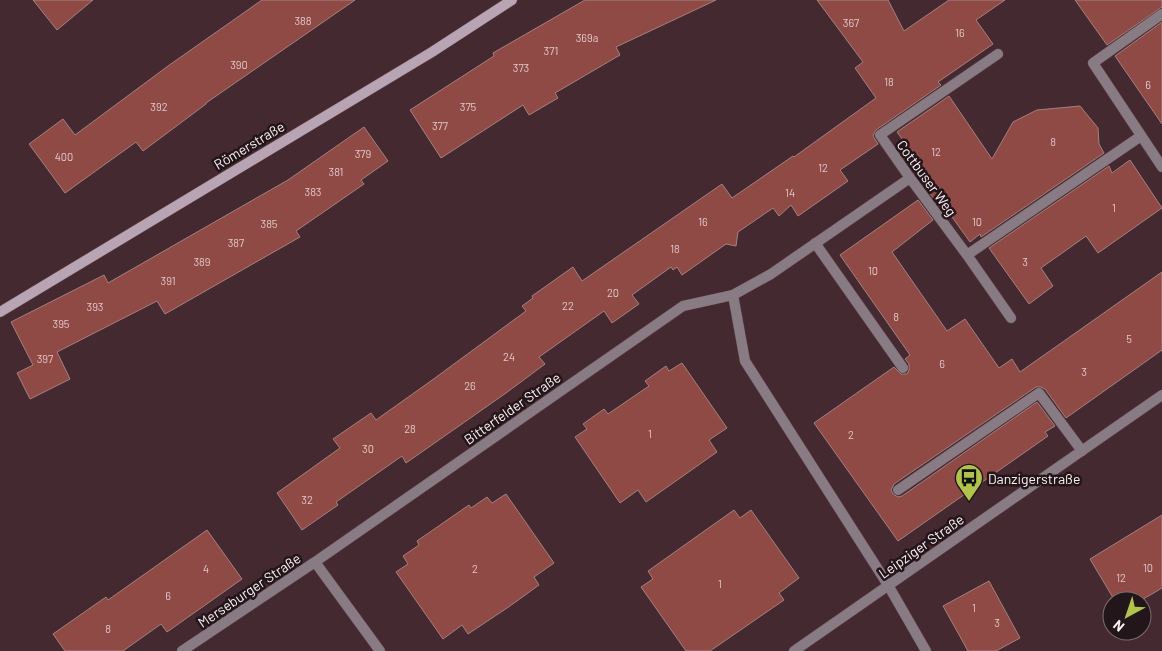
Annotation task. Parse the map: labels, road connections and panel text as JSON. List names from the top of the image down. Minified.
{"streets":{"main road":["Römerstraße"],"street":["Cottbuser Weg","Bitterfelder Straße","Leipziger Straße","Merseburger Straße"]},"crossings":[["Cottbuser Weg","Bitterfelder Straße"],["Bitterfelder Straße","Merseburger Straße"]],"places":{"bus stop":["Danzigerstraße"]},"house_numbers":["388","367","16","369a","371","390","373","18","6","392","375","377","8","12","379","400","12","381","383","14","1","16","10","385","387","18","389","3","10","391","20","22","393","8","395","5","24","397","6","3","26","28","1","2","30","32","10","4","2","12","1","6","1","3","8"],"north":"bottom left"}
